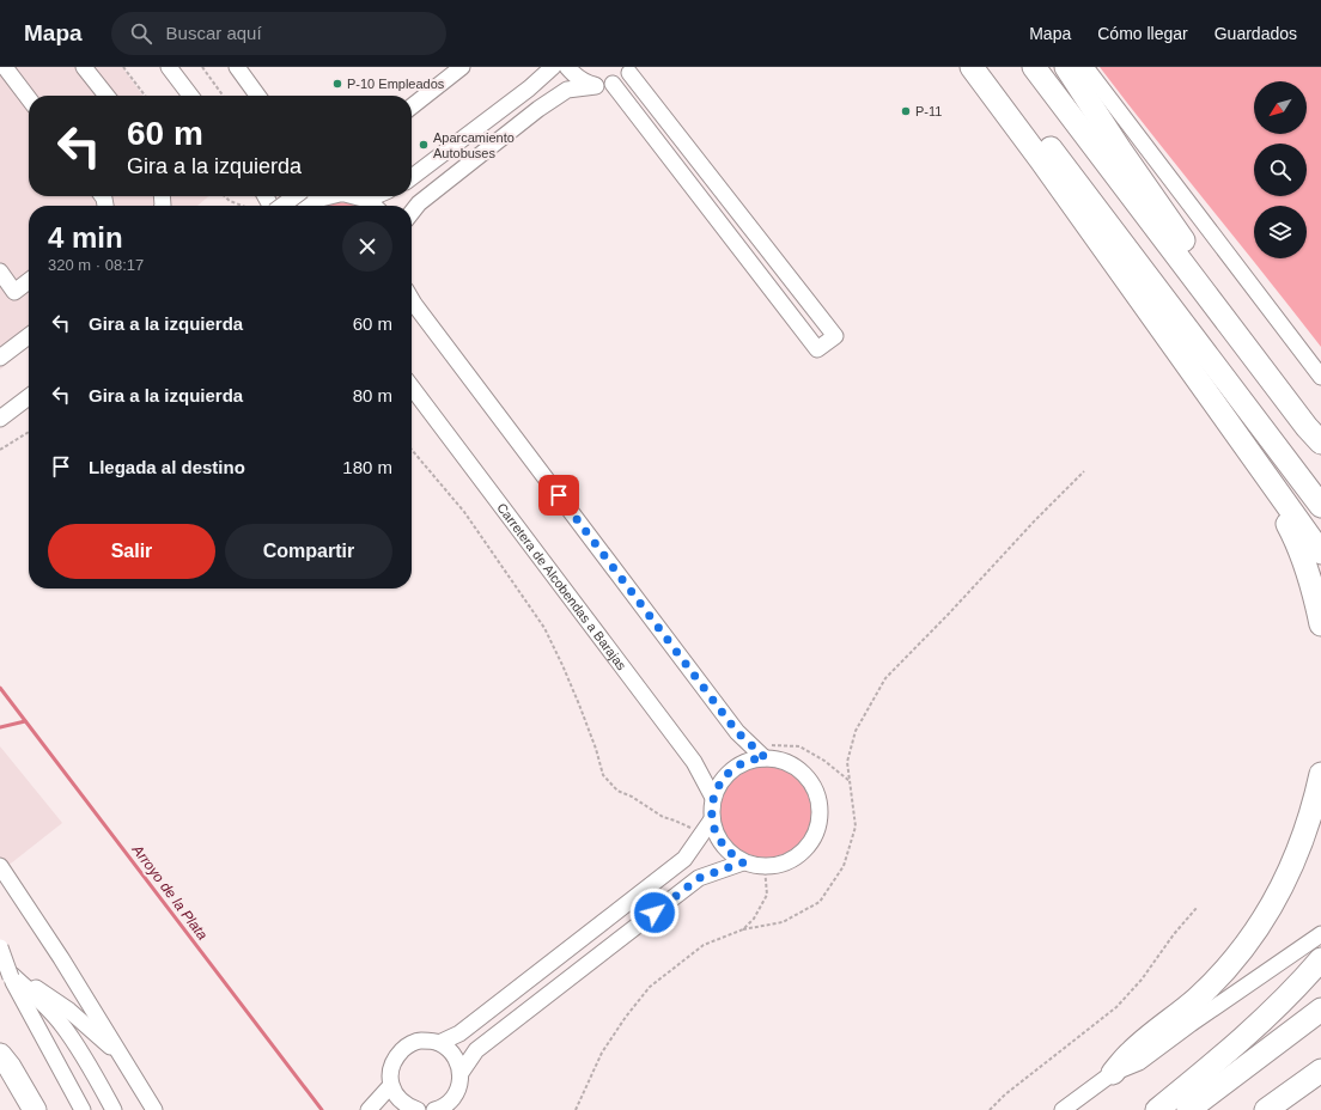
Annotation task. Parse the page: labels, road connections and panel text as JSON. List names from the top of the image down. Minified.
{"streets":{"street":["Carretera de Alcobendas a Barajas"]},"water":["Arroyo de la Plata"],"places":["P-10 Empleados","P-11","Aparcamiento Autobuses"],"north":"bottom left","page":{"header":"Mapa","search":"Buscar aquí","nav":["Mapa","Cómo llegar","Guardados"],"turn":["60 m","Gira a la izquierda"],"heading":["4 min","320 m · 08:17"],"list":[{"name":"Gira a la izquierda","value":"60 m"},{"name":"Gira a la izquierda","value":"80 m"},{"name":"Llegada al destino","value":"180 m"}],"buttons":["Salir","Compartir"]}}
